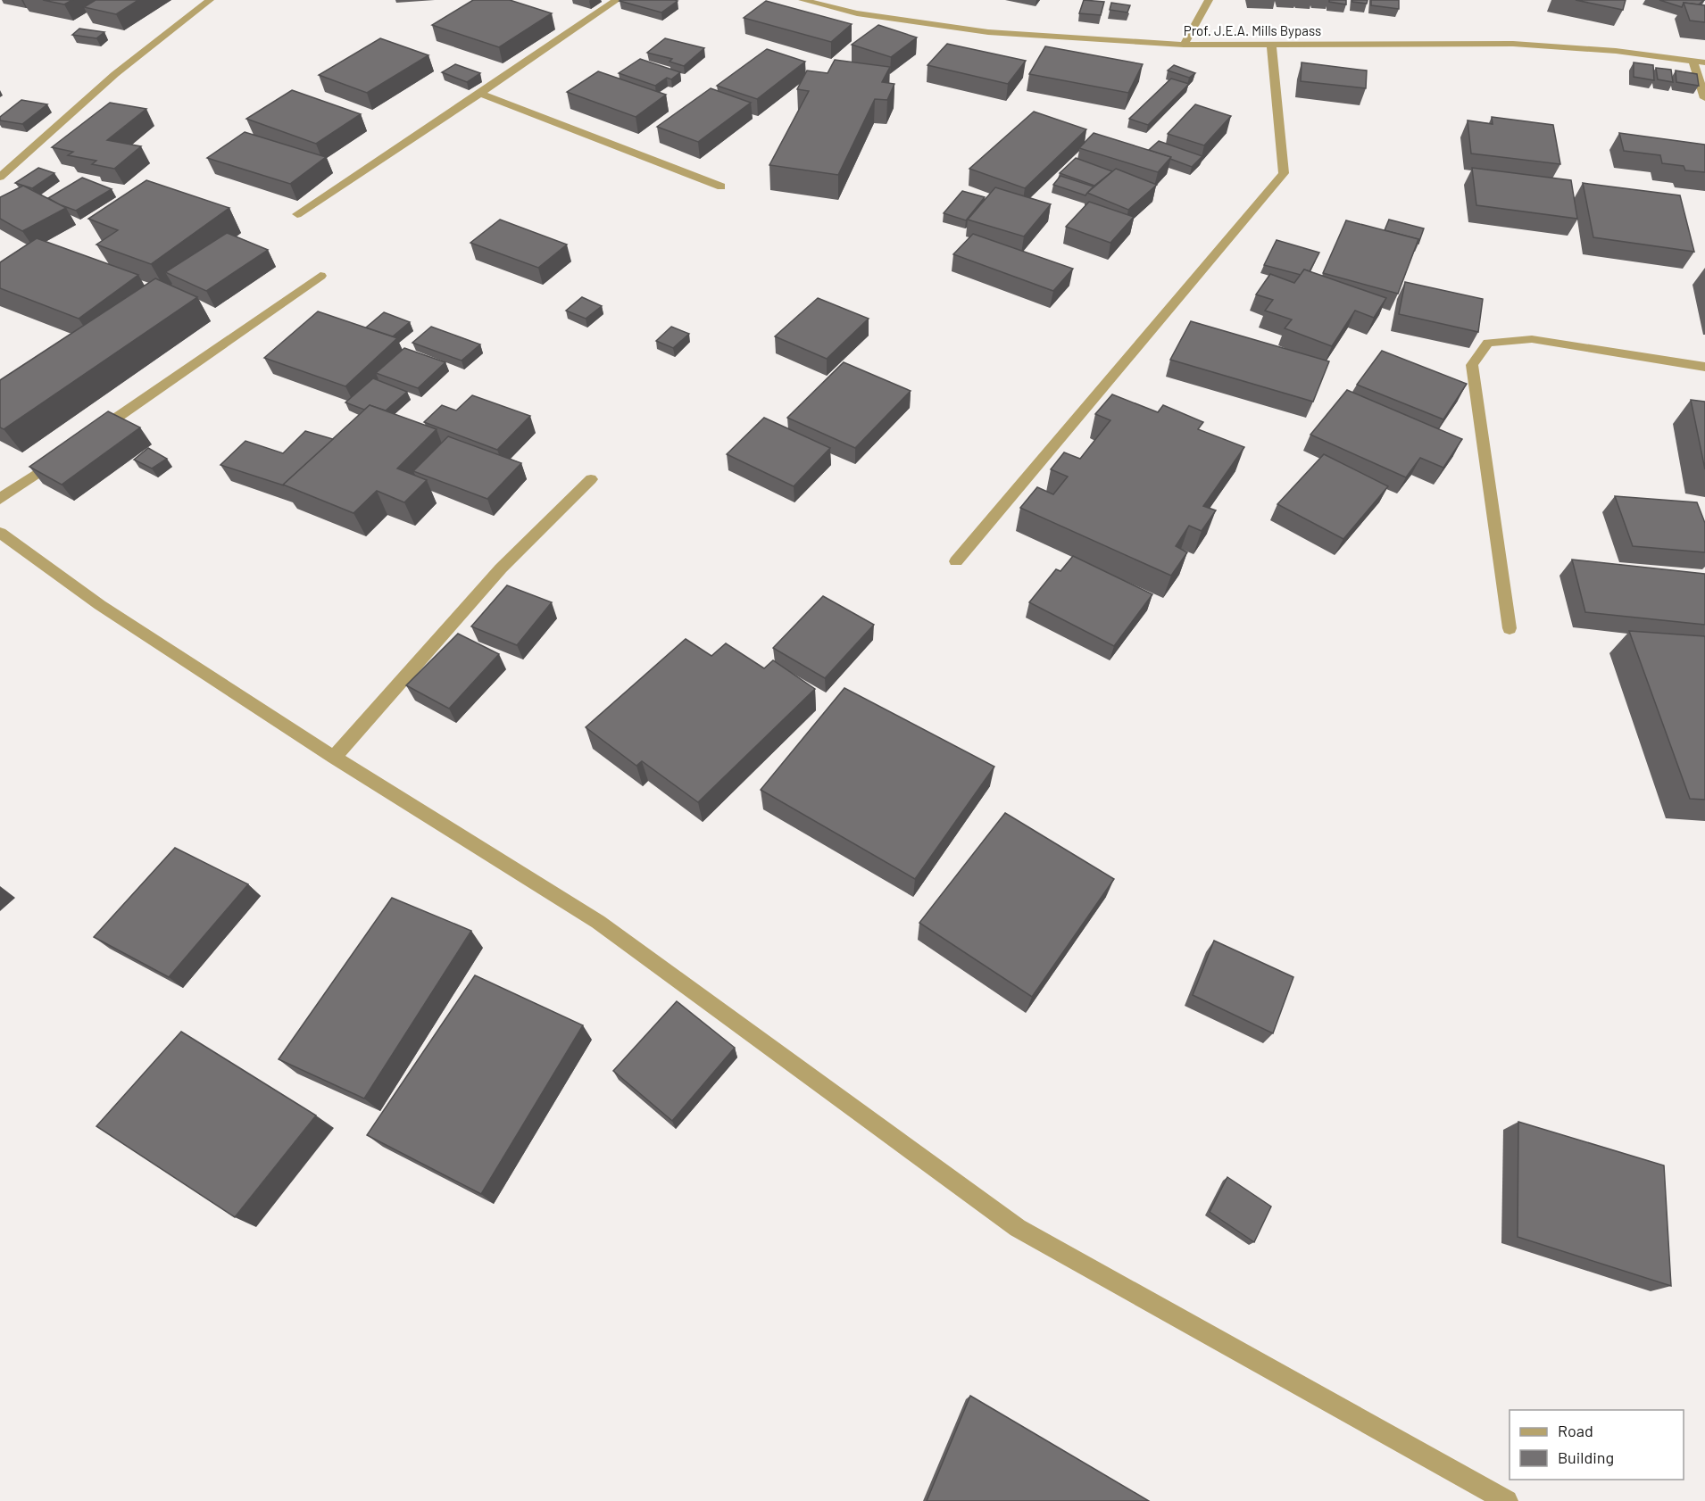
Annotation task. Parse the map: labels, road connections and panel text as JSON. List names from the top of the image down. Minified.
{"streets":{"street":["Prof. J.E.A. Mills Bypass"]},"legend":["Road","Building"]}
